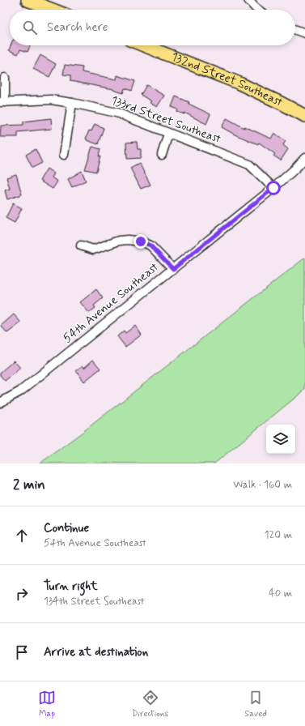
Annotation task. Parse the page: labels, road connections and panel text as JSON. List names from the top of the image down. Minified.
{"streets":{"main road":["132nd Street Southeast"],"street":["133rd Street Southeast","54th Avenue Southeast"]},"crossings":[["133rd Street Southeast","54th Avenue Southeast"]],"page":{"search":"Search here","heading":["2 min","Walk · 160 m"],"list":[["Continue","54th Avenue Southeast","120 m"],["Turn right","134th Street Southeast","40 m"],"Arrive at destination"],"nav":["Map","Directions","Saved"]}}
